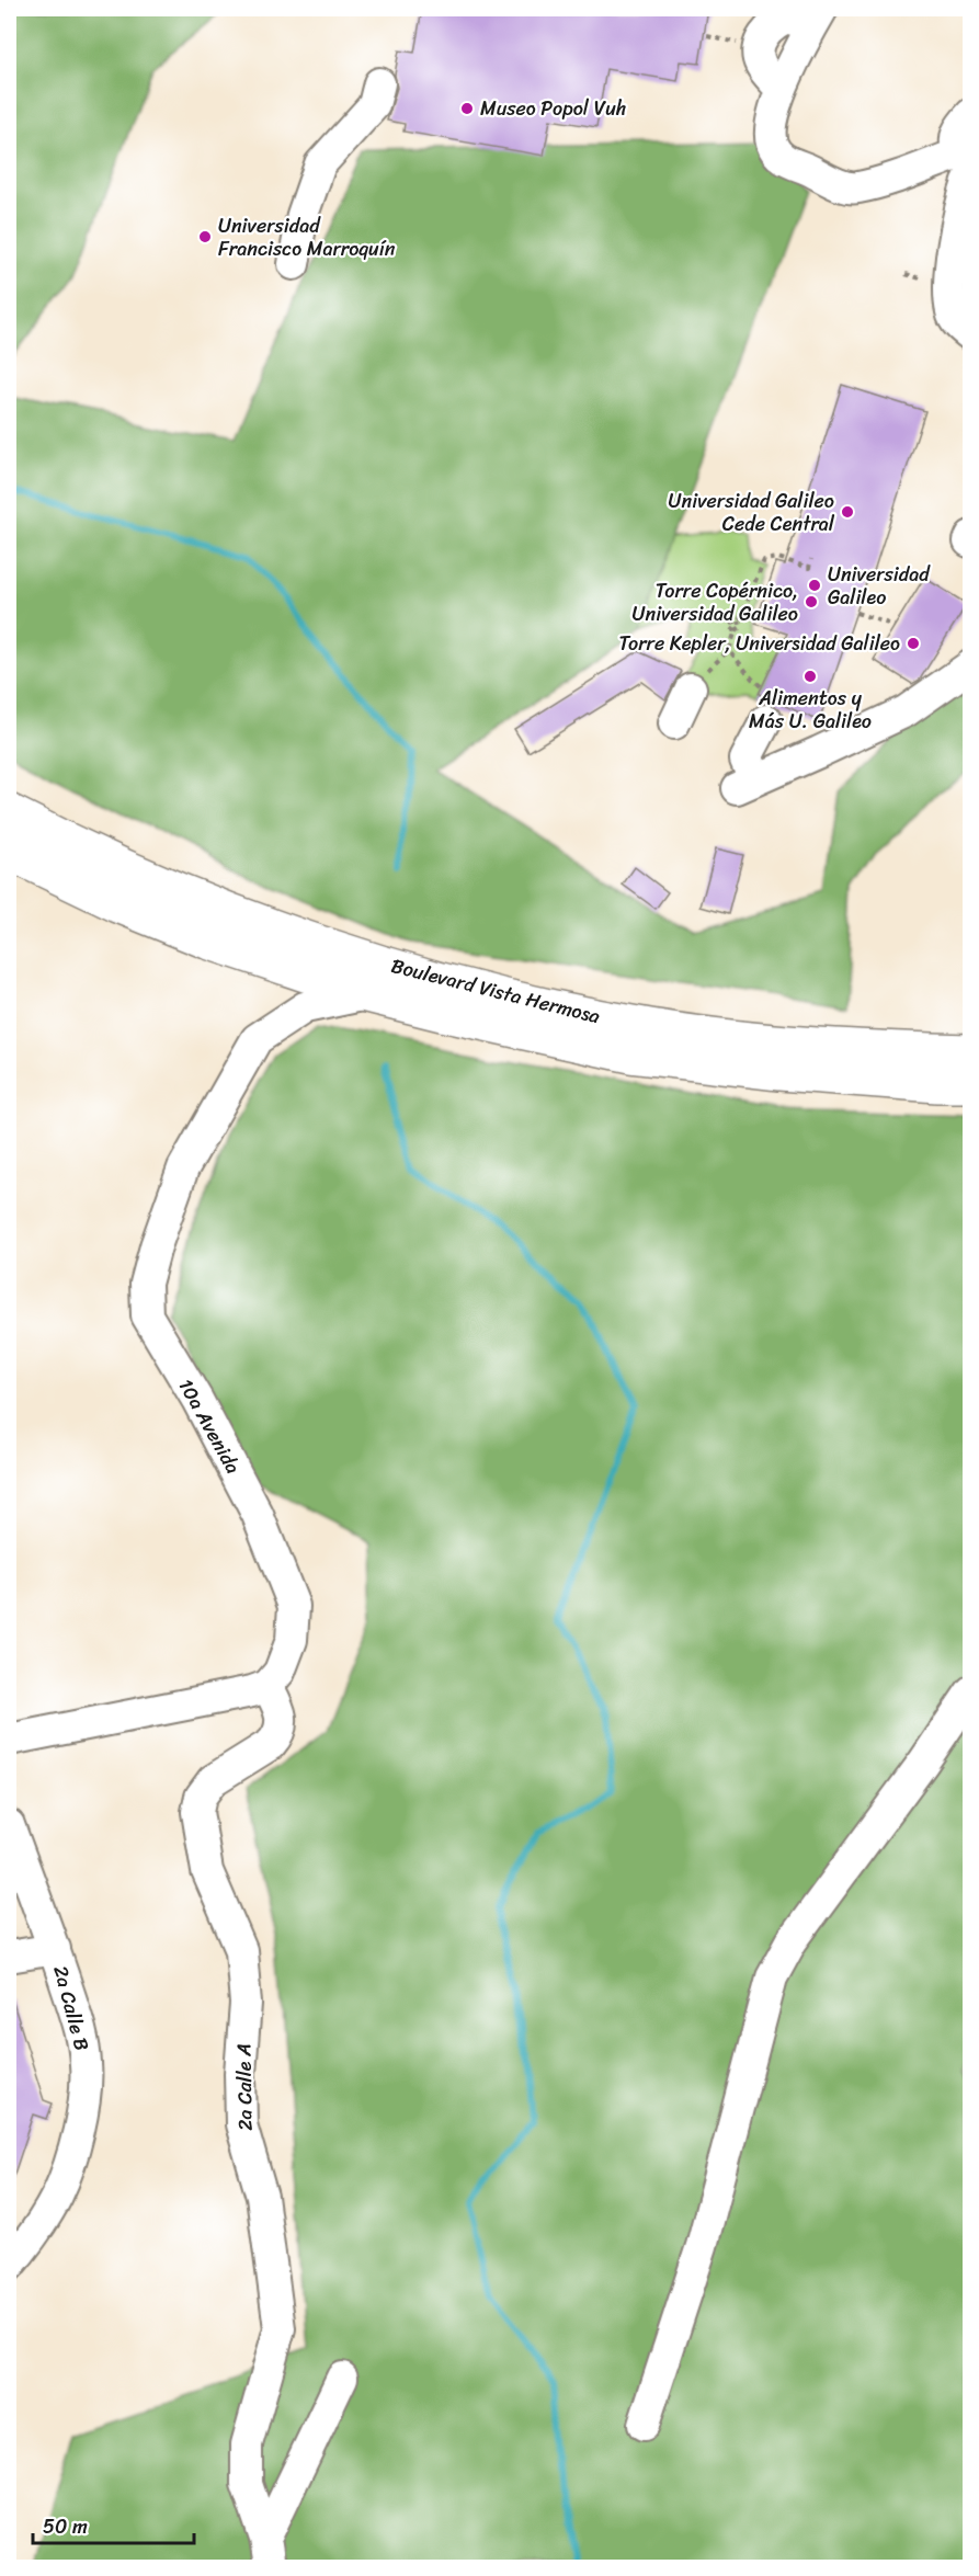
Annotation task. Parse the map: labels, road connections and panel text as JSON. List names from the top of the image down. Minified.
{"streets":{"main road":["Boulevard Vista Hermosa"],"street":["10a Avenida","2a Calle B","2a Calle A"]},"crossings":[["Boulevard Vista Hermosa","10a Avenida"],["10a Avenida","2a Calle A"]],"places":["Museo Popol Vuh","Universidad Francisco Marroquín","Universidad Galileo Cede Central","Universidad Galileo","Torre Copérnico, Universidad Galileo","Torre Kepler, Universidad Galileo","Alimentos y Más U. Galileo"],"scale_bar":"50 m"}
